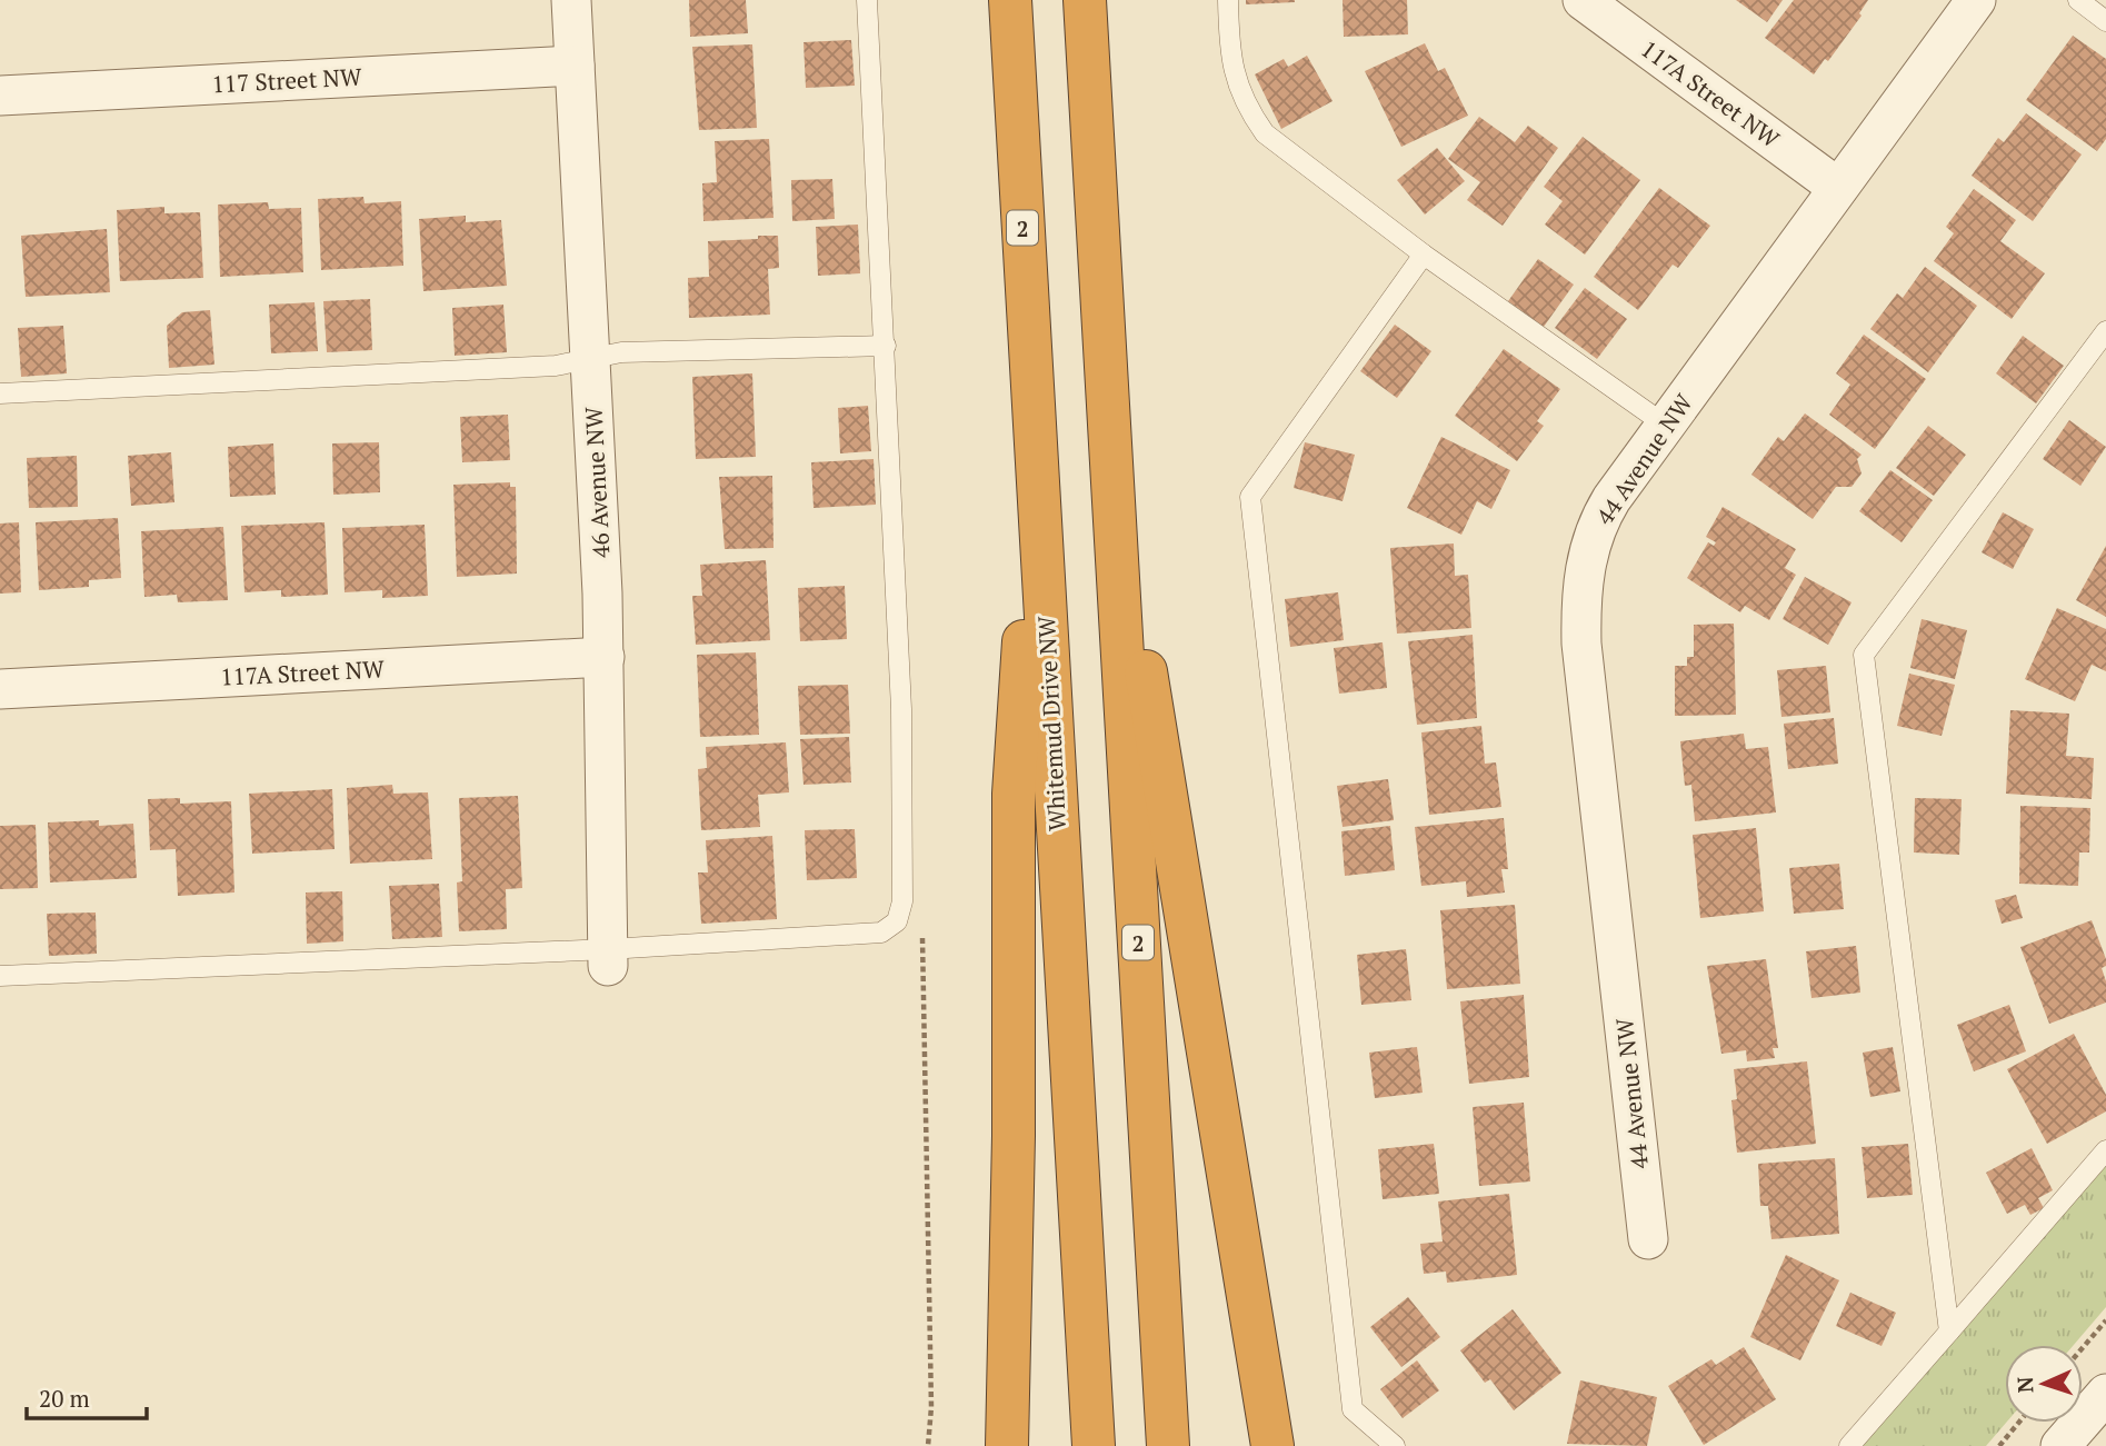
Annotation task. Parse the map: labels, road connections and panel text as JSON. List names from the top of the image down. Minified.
{"streets":{"highway":["2","Whitemud Drive NW"],"street":["117 Street NW","117A Street NW","44 Avenue NW","46 Avenue NW"]},"crossings":[["117 Street NW","46 Avenue NW"],["117A Street NW","44 Avenue NW"],["117A Street NW","46 Avenue NW"]],"scale_bar":"20 m","north":"left"}
